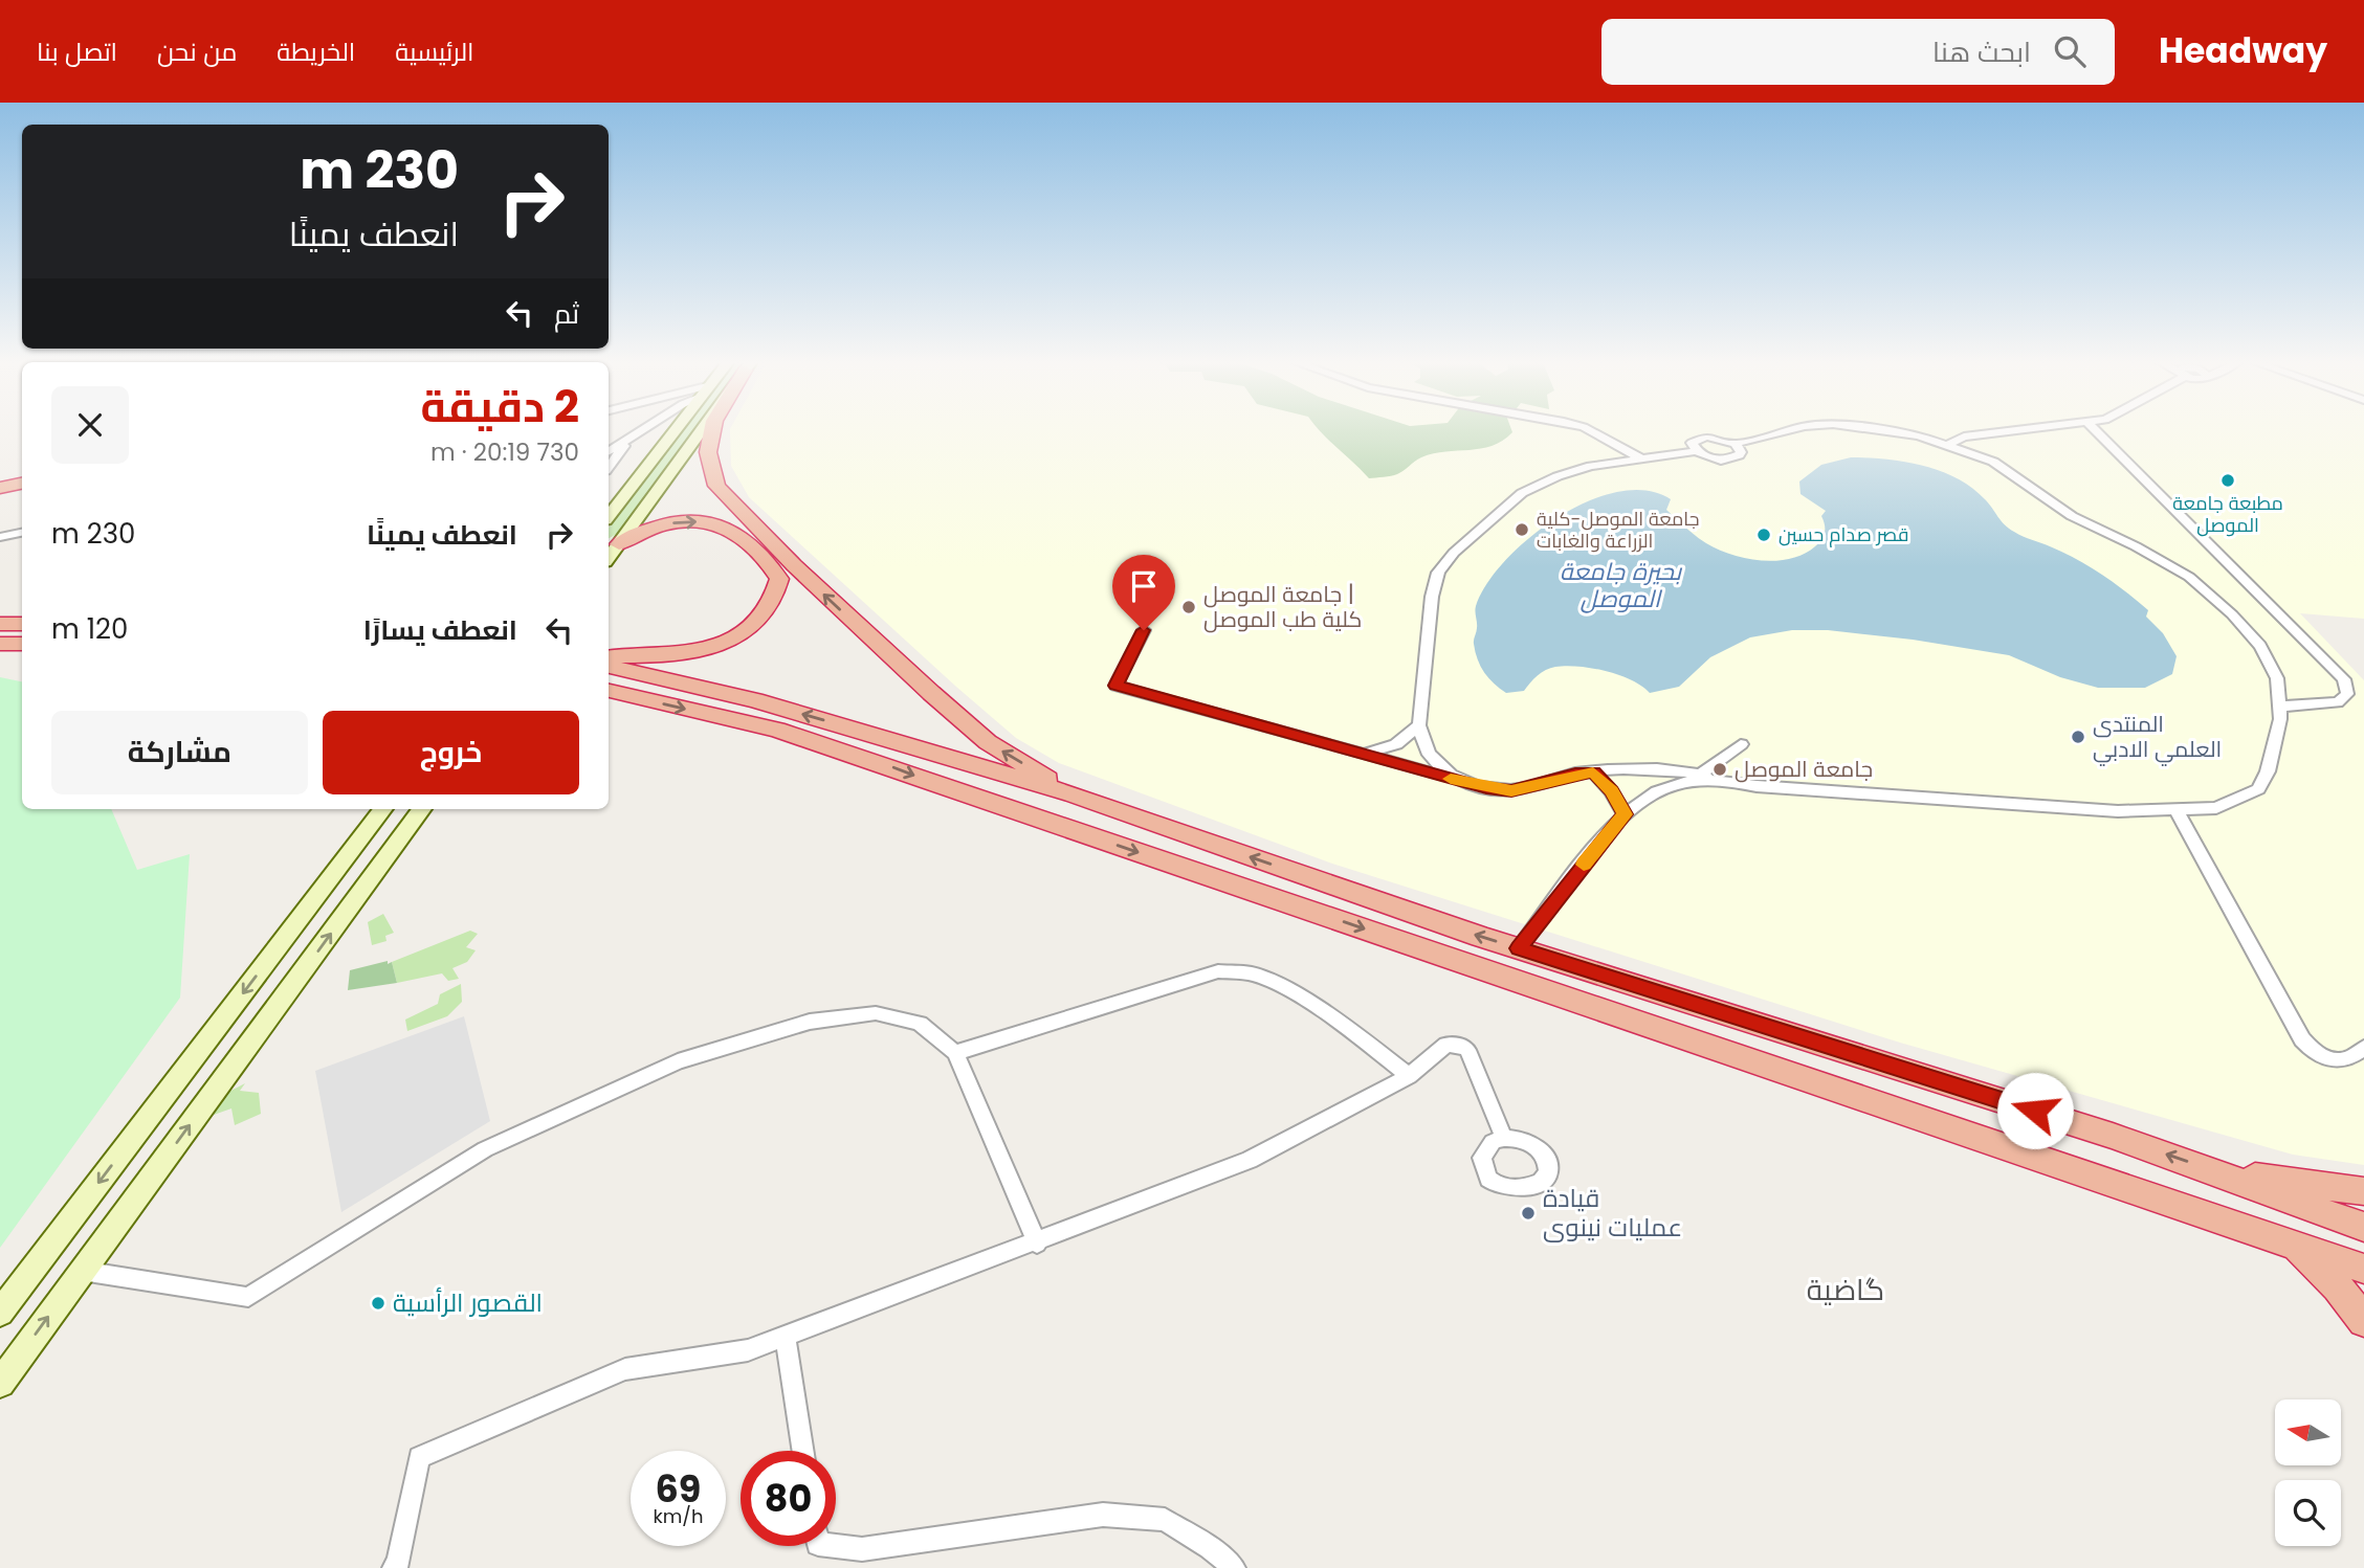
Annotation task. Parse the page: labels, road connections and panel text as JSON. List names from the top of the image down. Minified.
{"districts":["گاضية"],"water":["بحيرة جامعة الموصل"],"places":["مطبعة جامعة الموصل","جامعة الموصل-كلية الزراعة والغابات","قصر صدام حسين","جامعة الموصل | كلية طب الموصل","المنتدى العلمي الادبي","جامعة الموصل","قيادة عمليات نينوى","القصور الرأسية"],"north":"left","page":{"header":"Headway","search":"ابحث هنا","nav":["الرئيسية","الخريطة","من نحن","اتصل بنا"],"turn":["230 m","انعطف يمينًا"],"then":"ثم","heading":["2 دقيقة","730 m · 20:19"],"list":[{"name":"انعطف يمينًا","value":"230 m"},{"name":"انعطف يسارًا","value":"120 m"}],"buttons":["خروج","مشاركة"],"speed":"69 km/h","limit":"80"}}
